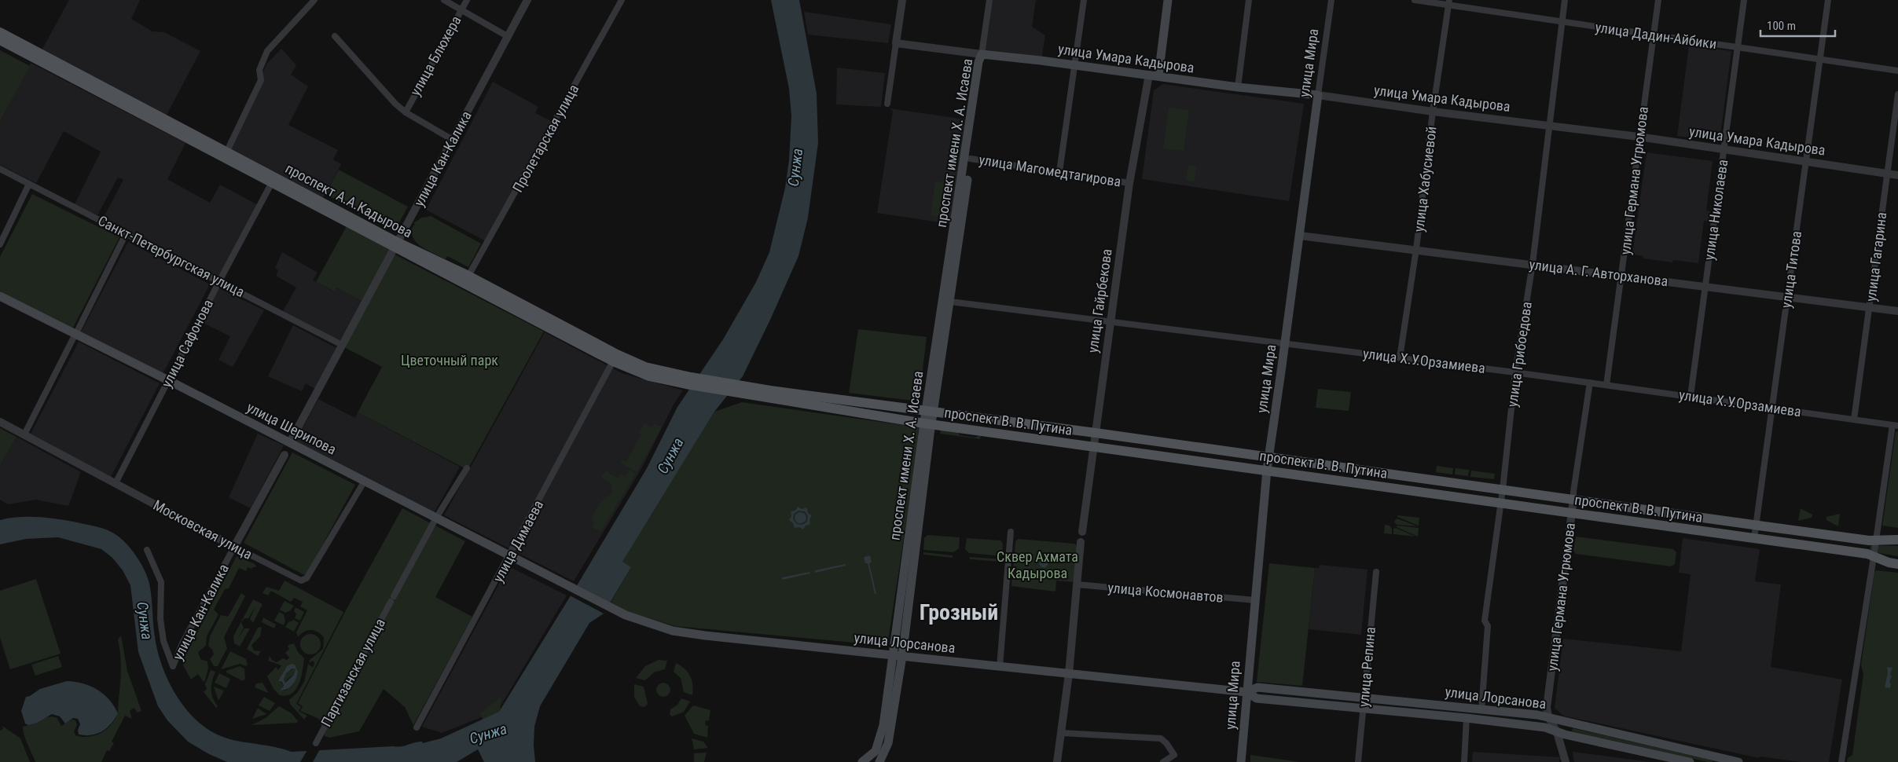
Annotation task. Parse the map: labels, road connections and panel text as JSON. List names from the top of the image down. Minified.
{"streets":{"main road":["улица Умара Кадырова","улица Мира","проспект имени Х. А. Исаева","проспект А.А.Кадырова","улица Гайрбекова","проспект В. В. Путина","улица Шерипова","улица Лорсанова"],"street":["улица Дадин-Айбики","улица Блюхера","Пролетарская улица","улица Кан-Калика","улица Магомедтагирова","улица Хабусиевой","улица Германа Угрюмова","улица Николаева","Санкт-Петербургская улица","улица Гагарина","улица Титова","улица А. Г. Авторханова","улица Сафонова","улица Грибоедова","улица Х.У.Орзамиева","Московская улица","улица Димаева","улица Космонавтов","улица Репина","Партизанская улица"]},"crossings":[["улица Дадин-Айбики","улица Хабусиевой"],["улица Дадин-Айбики","улица Германа Угрюмова"],["улица Дадин-Айбики","улица Николаева"],["улица Дадин-Айбики","улица Титова"],["улица Дадин-Айбики","улица Грибоедова"],["улица Умара Кадырова","улица Мира"],["улица Умара Кадырова","проспект имени Х. А. Исаева"],["улица Умара Кадырова","улица Хабусиевой"],["улица Умара Кадырова","улица Германа Угрюмова"],["улица Умара Кадырова","улица Николаева"],["улица Умара Кадырова","улица Гагарина"],["улица Умара Кадырова","улица Титова"],["улица Умара Кадырова","улица Гайрбекова"],["улица Умара Кадырова","улица Грибоедова"],["улица Мира","улица А. Г. Авторханова"],["улица Мира","улица Х.У.Орзамиева"],["улица Мира","проспект В. В. Путина"],["улица Мира","улица Космонавтов"],["улица Мира","улица Лорсанова"],["Пролетарская улица","проспект А.А.Кадырова"],["проспект имени Х. А. Исаева","улица Магомедтагирова"],["проспект имени Х. А. Исаева","улица Х.У.Орзамиева"],["проспект имени Х. А. Исаева","проспект В. В. Путина"],["проспект имени Х. А. Исаева","улица Лорсанова"],["улица Кан-Калика","проспект А.А.Кадырова"],["улица Кан-Калика","Санкт-Петербургская улица"],["улица Кан-Калика","улица Шерипова"],["улица Кан-Калика","Московская улица"],["улица Магомедтагирова","улица Гайрбекова"],["улица Хабусиевой","улица А. Г. Авторханова"],["улица Хабусиевой","улица Х.У.Орзамиева"],["улица Германа Угрюмова","улица А. Г. Авторханова"],["улица Германа Угрюмова","улица Х.У.Орзамиева"],["улица Германа Угрюмова","проспект В. В. Путина"],["улица Германа Угрюмова","улица Лорсанова"],["проспект А.А.Кадырова","улица Сафонова"],["проспект А.А.Кадырова","проспект В. В. Путина"],["проспект А.А.Кадырова","улица Димаева"],["улица Николаева","улица А. Г. Авторханова"],["улица Николаева","улица Х.У.Орзамиева"],["Санкт-Петербургская улица","улица Сафонова"],["улица Гагарина","улица А. Г. Авторханова"],["улица Гагарина","улица Х.У.Орзамиева"],["улица Титова","улица А. Г. Авторханова"],["улица Титова","улица Х.У.Орзамиева"],["улица Титова","проспект В. В. Путина"],["улица А. Г. Авторханова","улица Грибоедова"],["улица Гайрбекова","улица Х.У.Орзамиева"],["улица Гайрбекова","проспект В. В. Путина"],["улица Сафонова","улица Шерипова"],["улица Сафонова","Московская улица"],["улица Грибоедова","улица Х.У.Орзамиева"],["улица Грибоедова","проспект В. В. Путина"],["улица Грибоедова","улица Лорсанова"],["улица Шерипова","Московская улица"],["улица Шерипова","улица Димаева"],["улица Шерипова","улица Лорсанова"],["улица Шерипова","Партизанская улица"],["улица Лорсанова","улица Репина"]],"districts":["Грозный"],"water":["Сунжа"],"parks":["Цветочный парк","Сквер Ахмата Кадырова"],"scale_bar":"100 m"}
